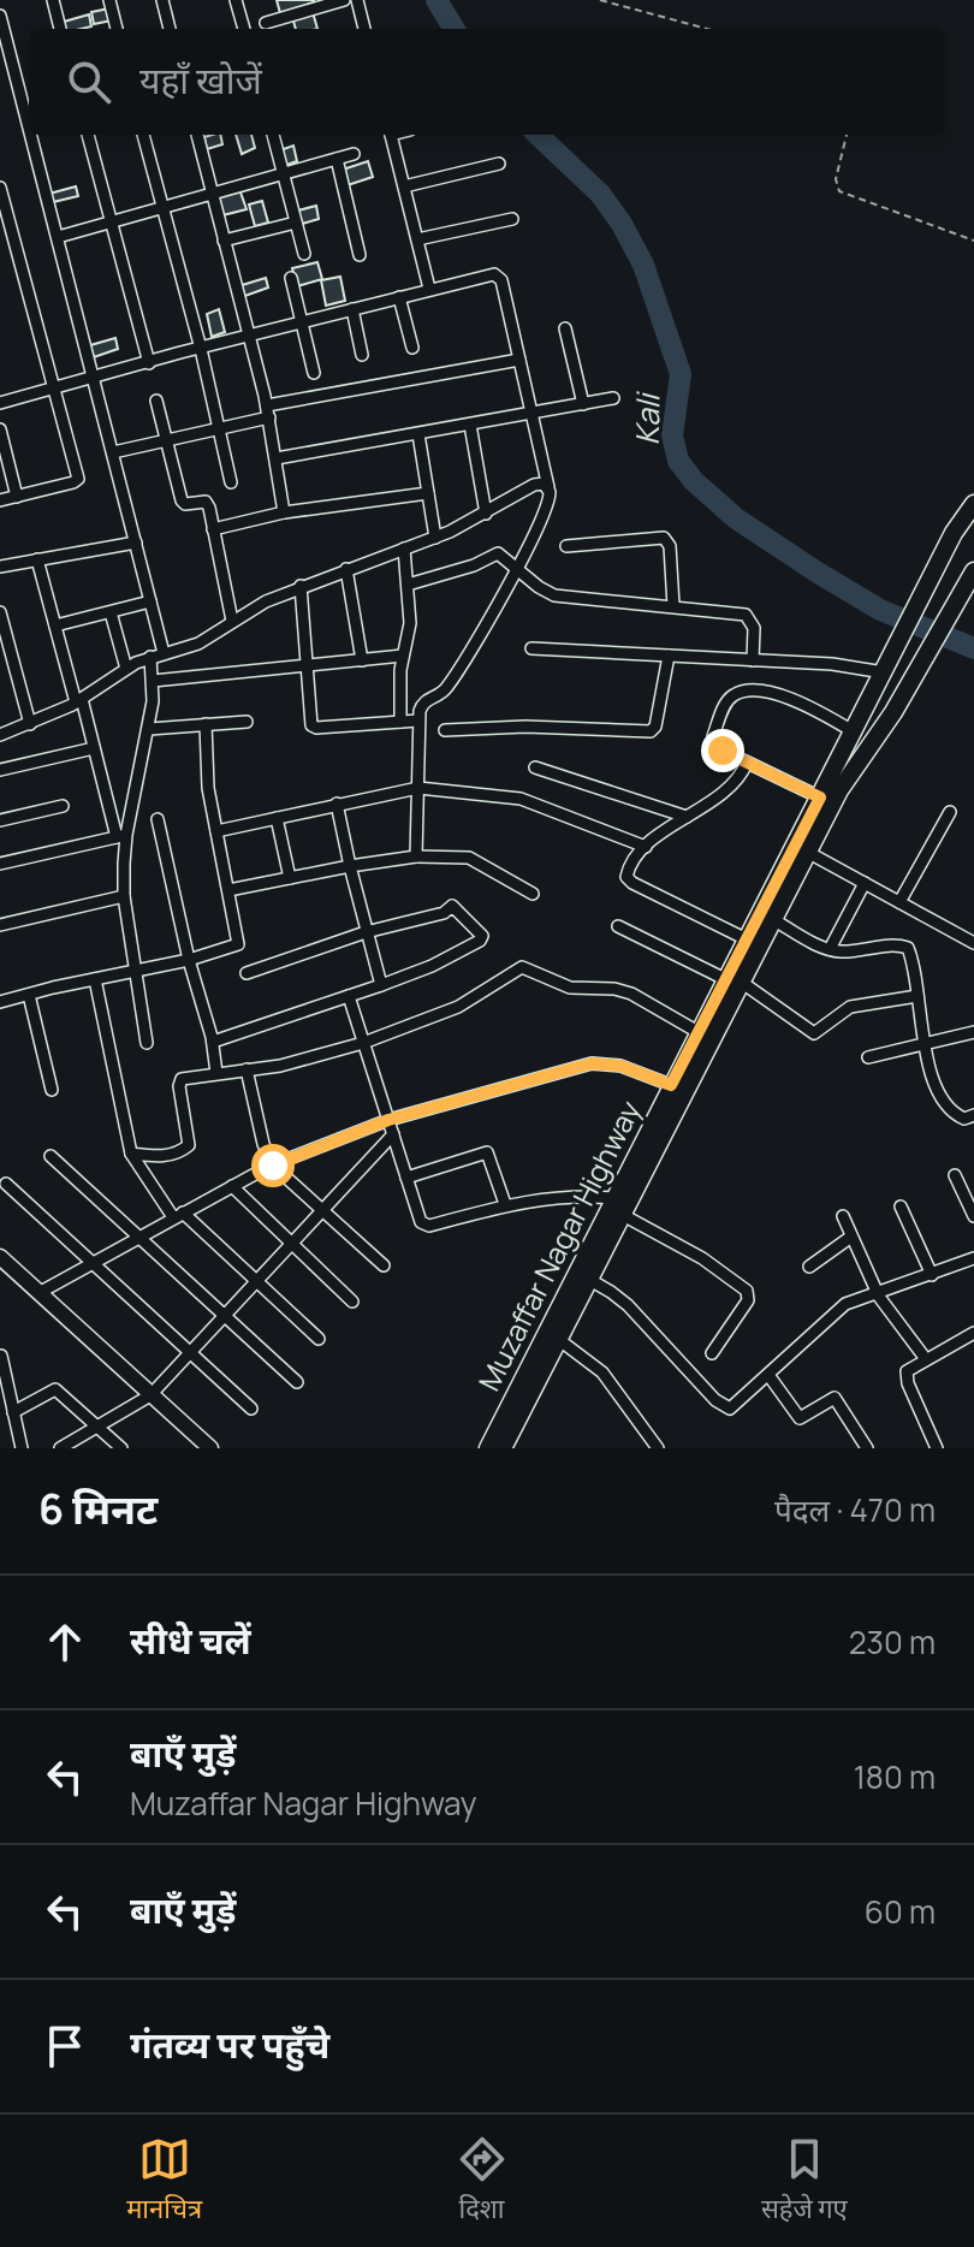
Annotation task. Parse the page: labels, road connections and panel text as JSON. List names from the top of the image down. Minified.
{"streets":{"main road":["Muzaffar Nagar Highway"]},"water":["Kali"],"page":{"search":"यहाँ खोजें","heading":["6 मिनट","पैदल · 470 m"],"list":[["सीधे चलें","230 m"],["बाएँ मुड़ें","Muzaffar Nagar Highway","180 m"],["बाएँ मुड़ें","60 m"],"गंतव्य पर पहुँचे"],"nav":["मानचित्र","दिशा","सहेजे गए"]}}
